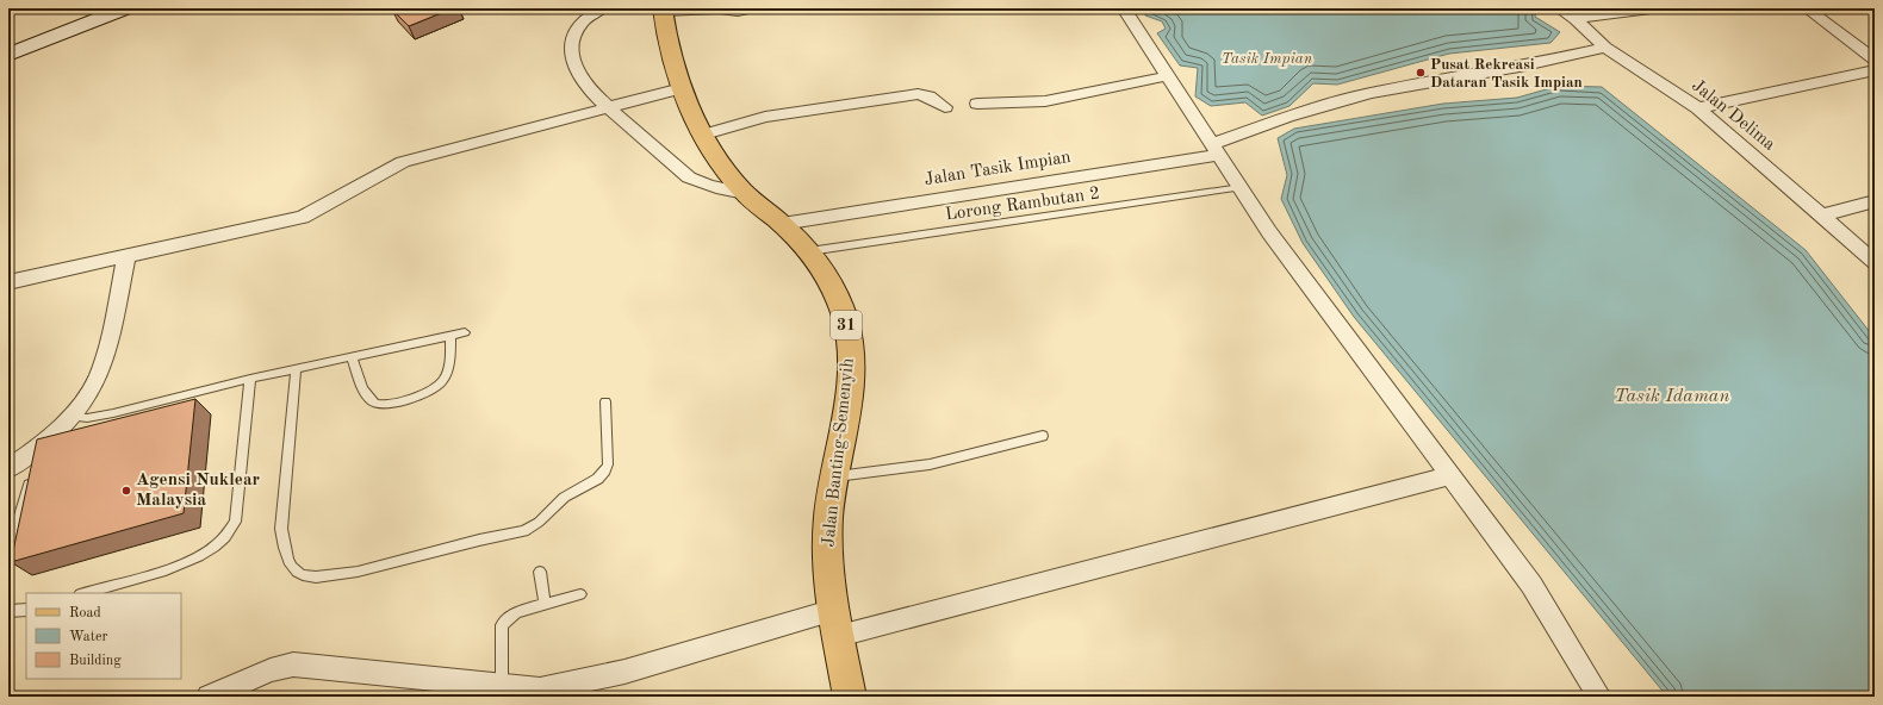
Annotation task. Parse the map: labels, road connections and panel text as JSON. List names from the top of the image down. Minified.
{"streets":{"main road":["31","Jalan Banting-Semenyih"],"street":["Jalan Delima","Jalan Tasik Impian"],"lane":["Lorong Rambutan 2"]},"crossings":[["Jalan Delima","Jalan Tasik Impian"],["Jalan Tasik Impian","Jalan Banting-Semenyih"],["Lorong Rambutan 2","Jalan Banting-Semenyih"]],"water":["Tasik Impian","Tasik Idaman"],"places":["Pusat Rekreasi Dataran Tasik Impian","Agensi Nuklear Malaysia"],"legend":["Road","Water","Building"]}
